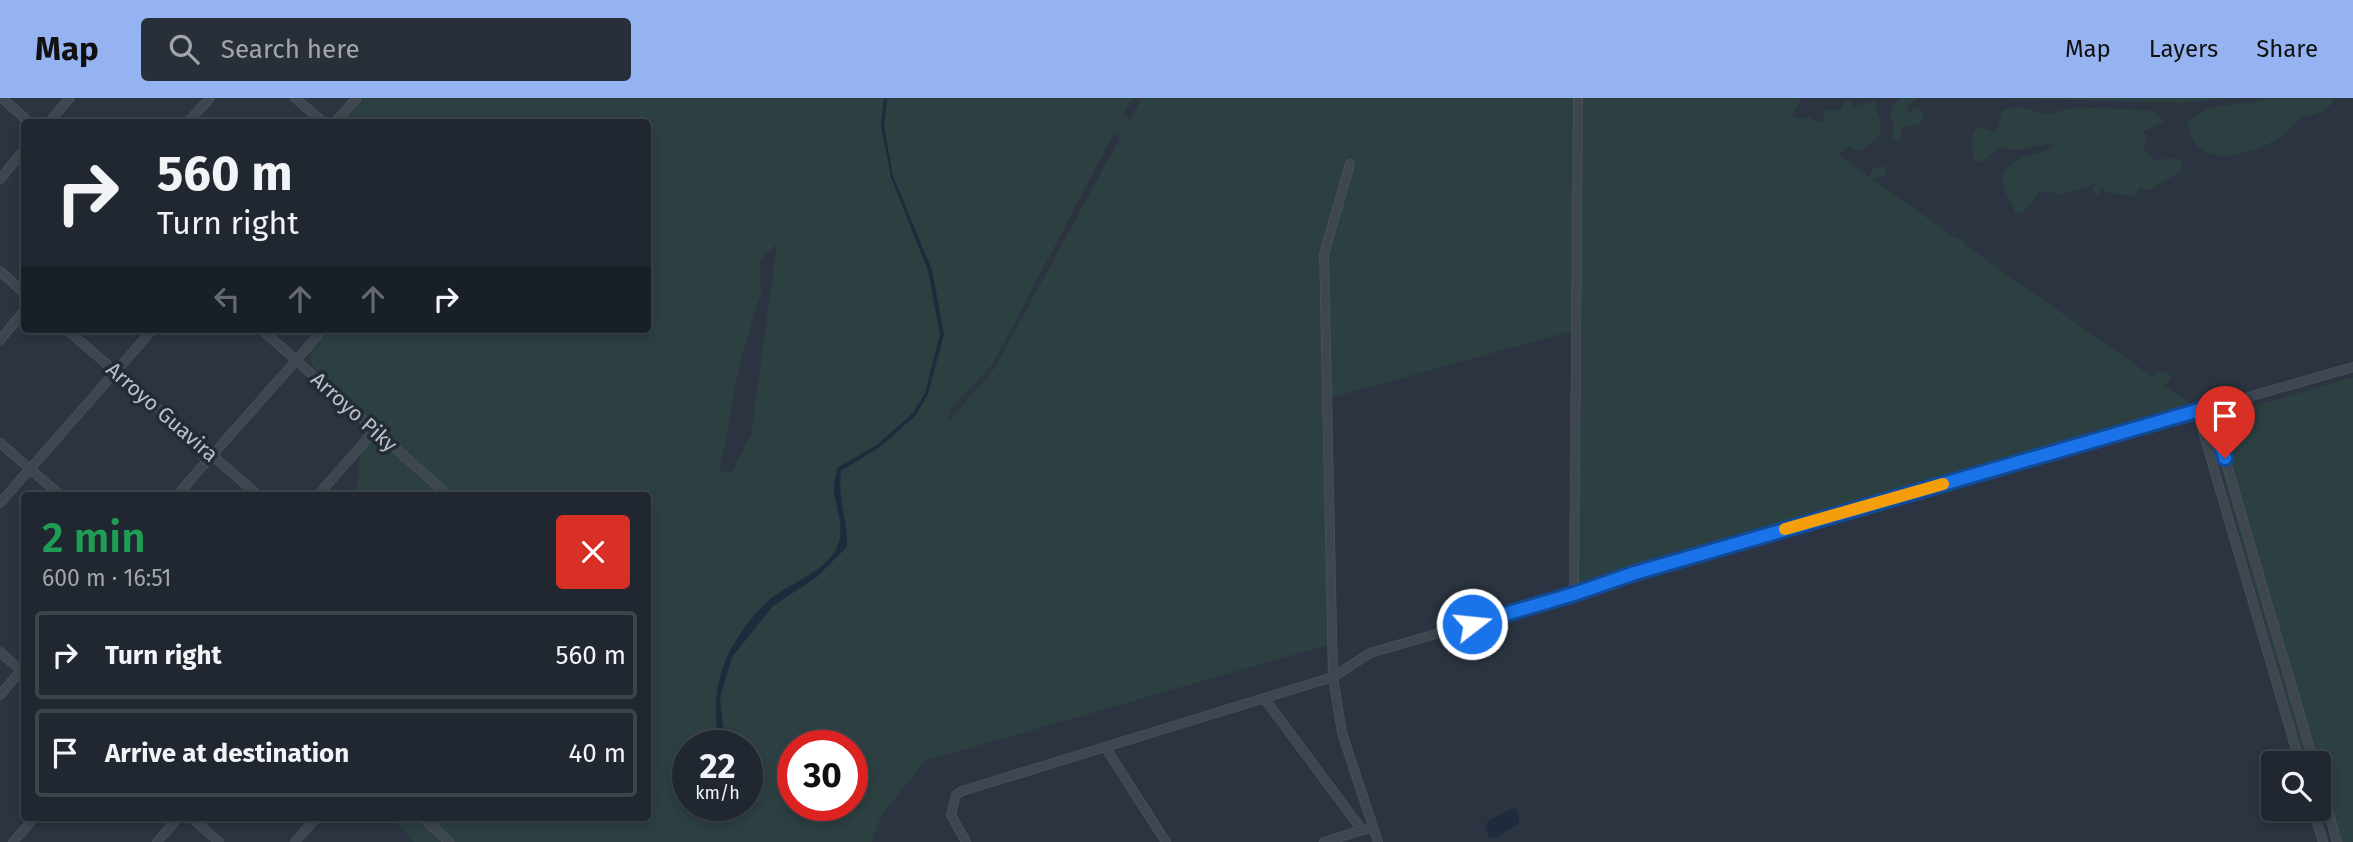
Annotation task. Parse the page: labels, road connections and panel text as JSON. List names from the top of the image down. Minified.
{"streets":{"street":["Arroyo Guavira","Arroyo Piky"]},"page":{"header":"Map","search":"Search here","nav":["Map","Layers","Share"],"turn":["560 m","Turn right"],"heading":["2 min","600 m · 16:51"],"list":[{"name":"Turn right","value":"560 m"},{"name":"Arrive at destination","value":"40 m"}],"speed":"22 km/h","limit":"30"}}
